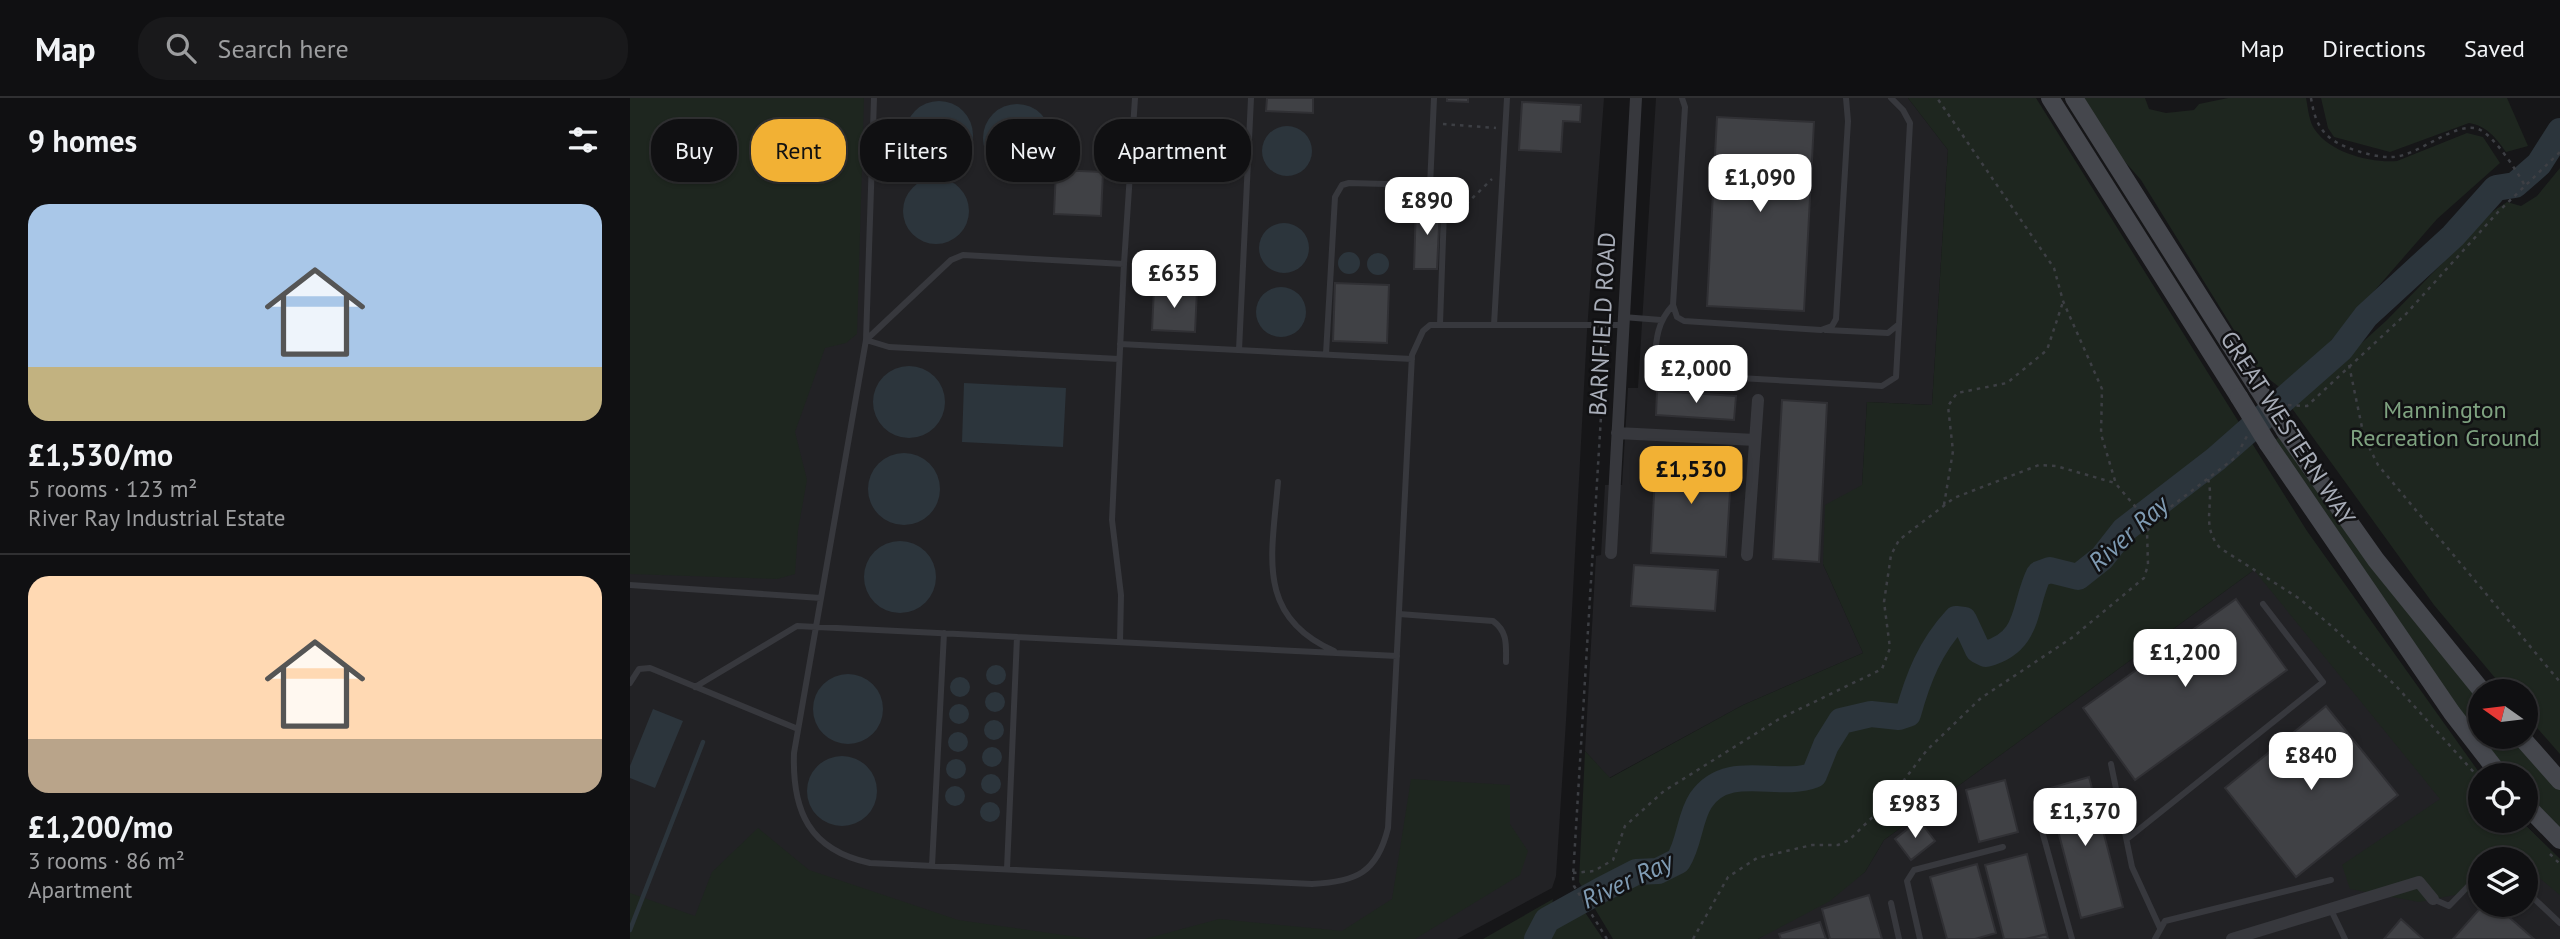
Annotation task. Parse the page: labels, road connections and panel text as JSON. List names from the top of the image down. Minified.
{"streets":{"main road":["GREAT WESTERN WAY"],"street":["BARNFIELD ROAD"]},"water":["River Ray"],"parks":["Mannington Recreation Ground"],"north":"left","page":{"header":"Map","search":"Search here","nav":["Map","Directions","Saved"],"heading":"9 homes","chip":["Buy","Rent","Filters","New","Apartment"],"price":["£1,090","£890","£635","£2,000","£1,530","£1,200","£840","£983","£1,370"],"list":[{"name":"£1,530/mo","note":"5 rooms · 123 m² · River Ray Industrial Estate"},{"name":"£1,200/mo","note":"3 rooms · 86 m² · Apartment"}]}}
